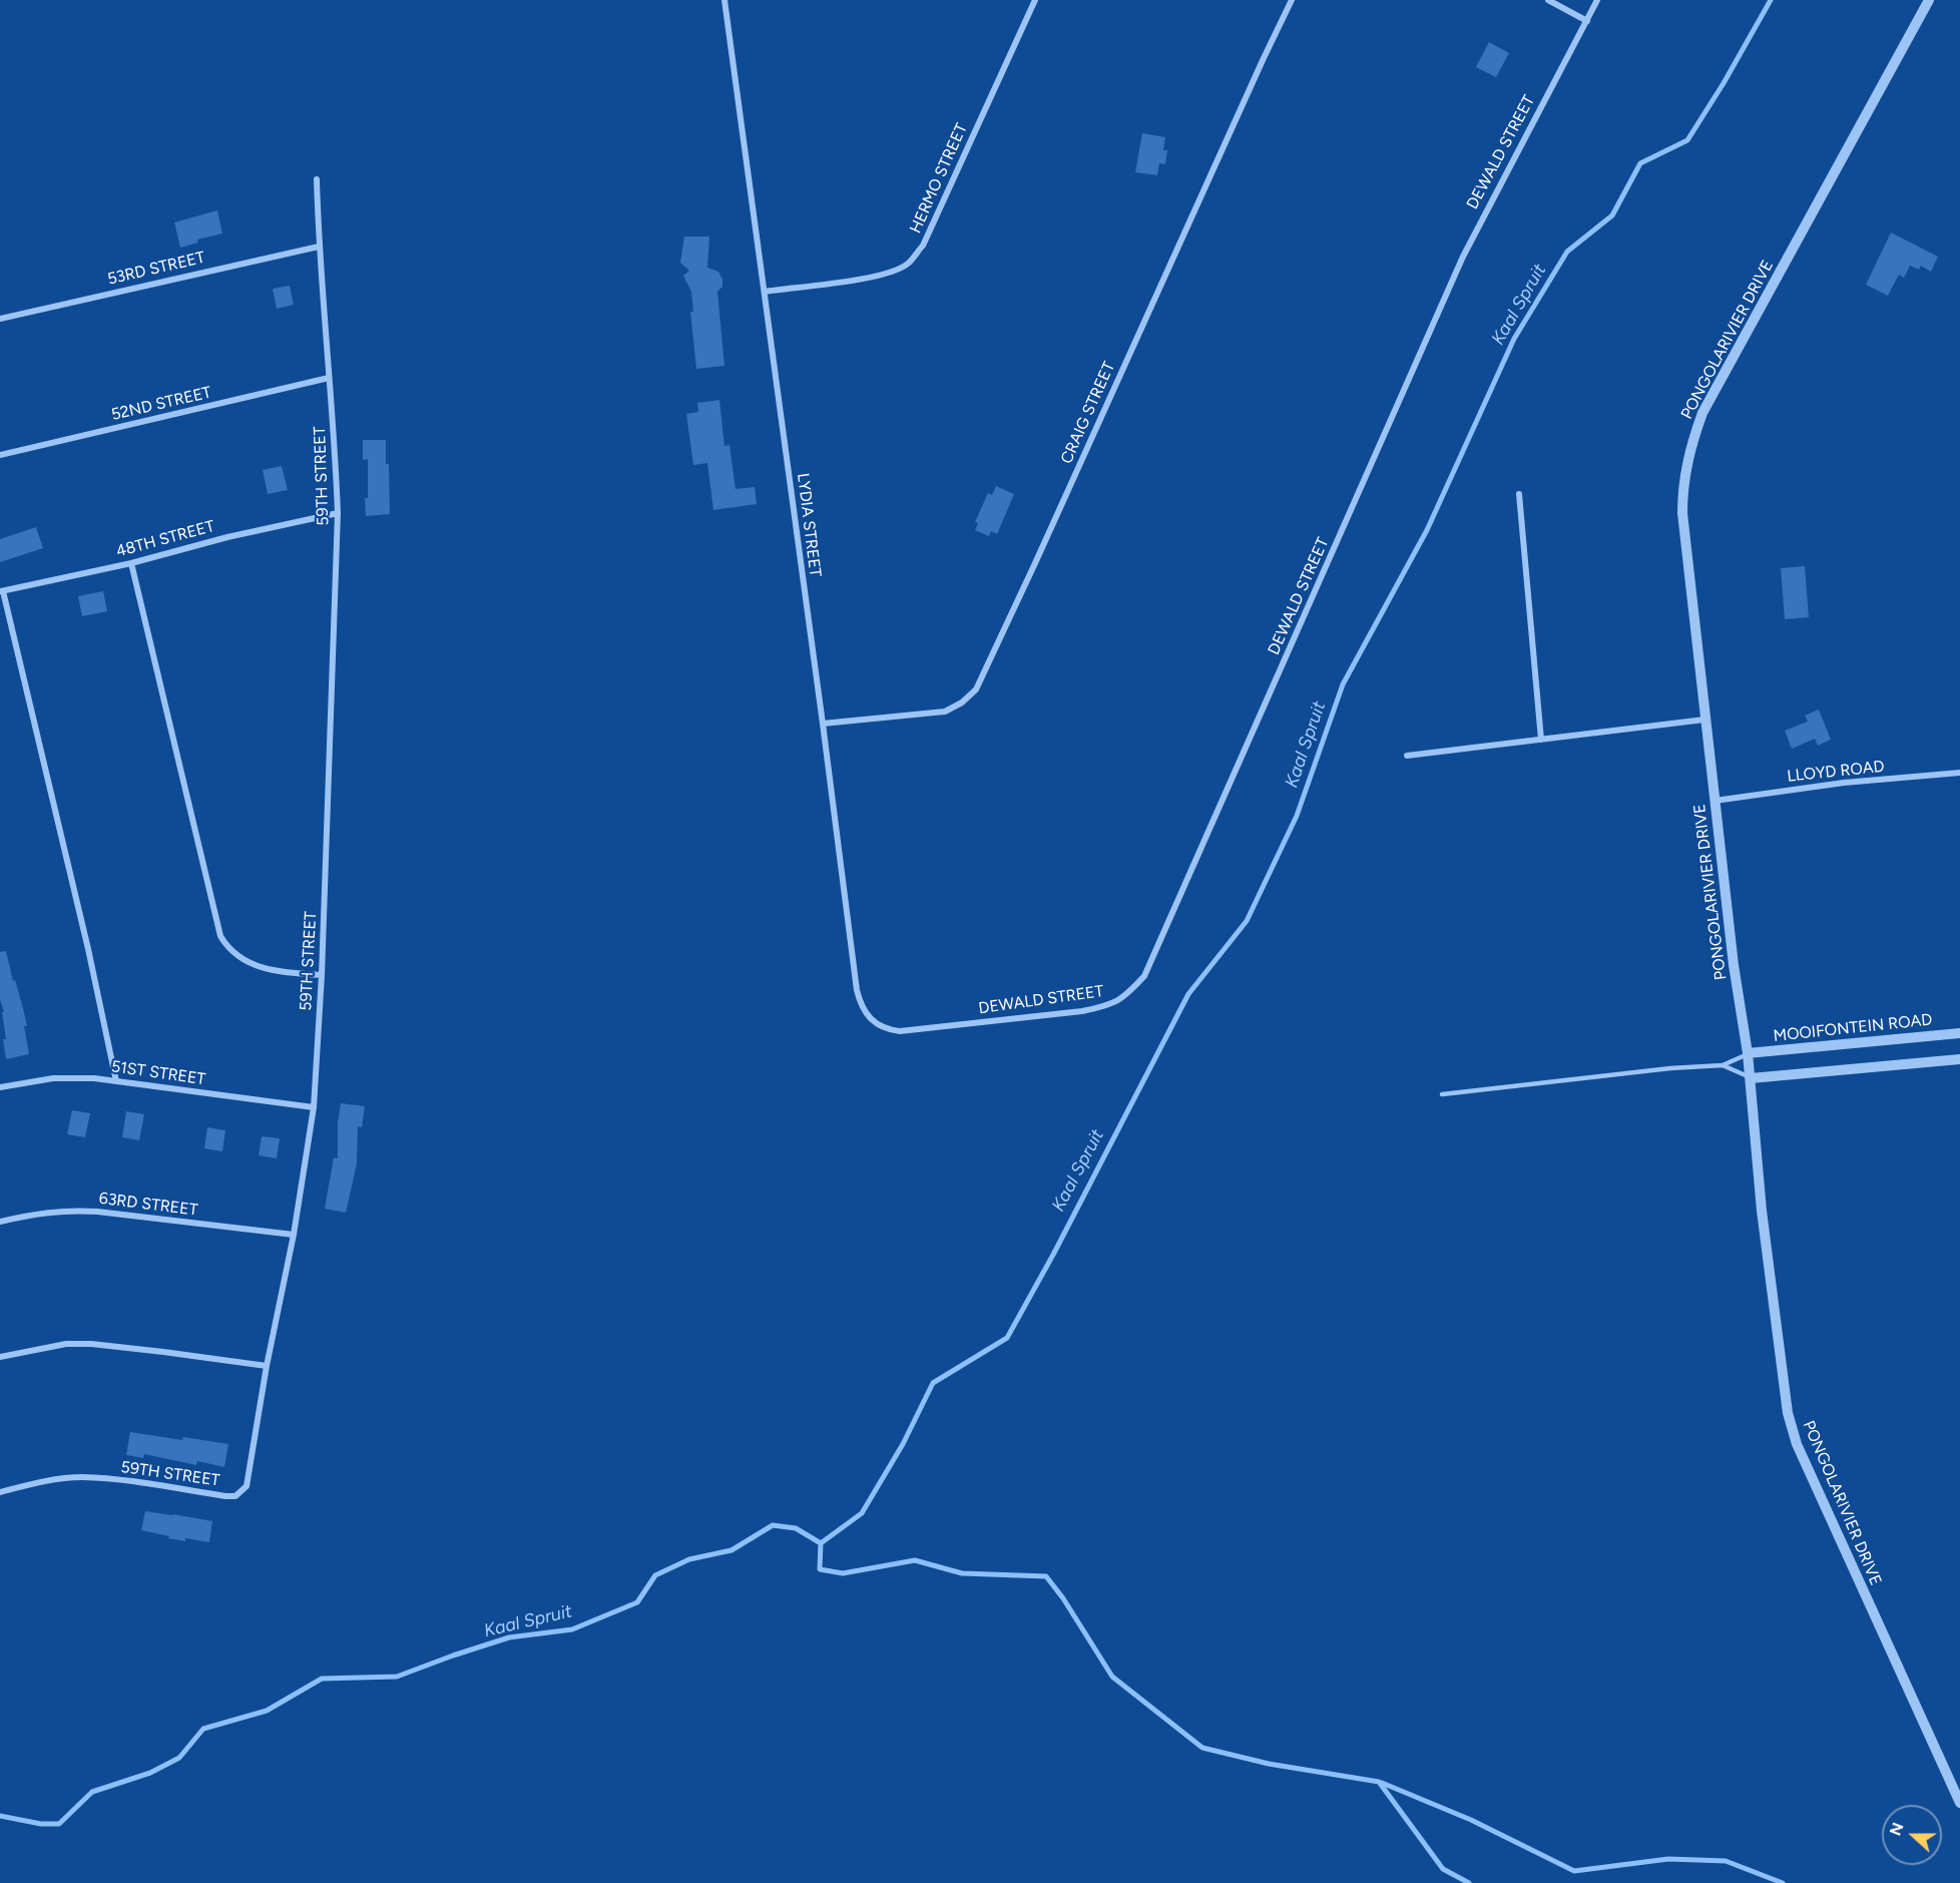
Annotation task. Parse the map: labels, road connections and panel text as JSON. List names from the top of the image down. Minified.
{"streets":{"street":["DEWALD STREET","HERMO STREET","53RD STREET","PONGOLARIVIER DRIVE","52ND STREET","CRAIG STREET","59TH STREET","LYDIA STREET","48TH STREET","LLOYD ROAD","MOOIFONTEIN ROAD","51ST STREET","63RD STREET"]},"crossings":[["DEWALD STREET","LYDIA STREET"],["HERMO STREET","LYDIA STREET"],["53RD STREET","59TH STREET"],["PONGOLARIVIER DRIVE","LLOYD ROAD"],["PONGOLARIVIER DRIVE","MOOIFONTEIN ROAD"],["52ND STREET","59TH STREET"],["CRAIG STREET","LYDIA STREET"],["59TH STREET","48TH STREET"],["59TH STREET","51ST STREET"],["59TH STREET","63RD STREET"]],"water":["Kaal Spruit"],"north":"left"}
